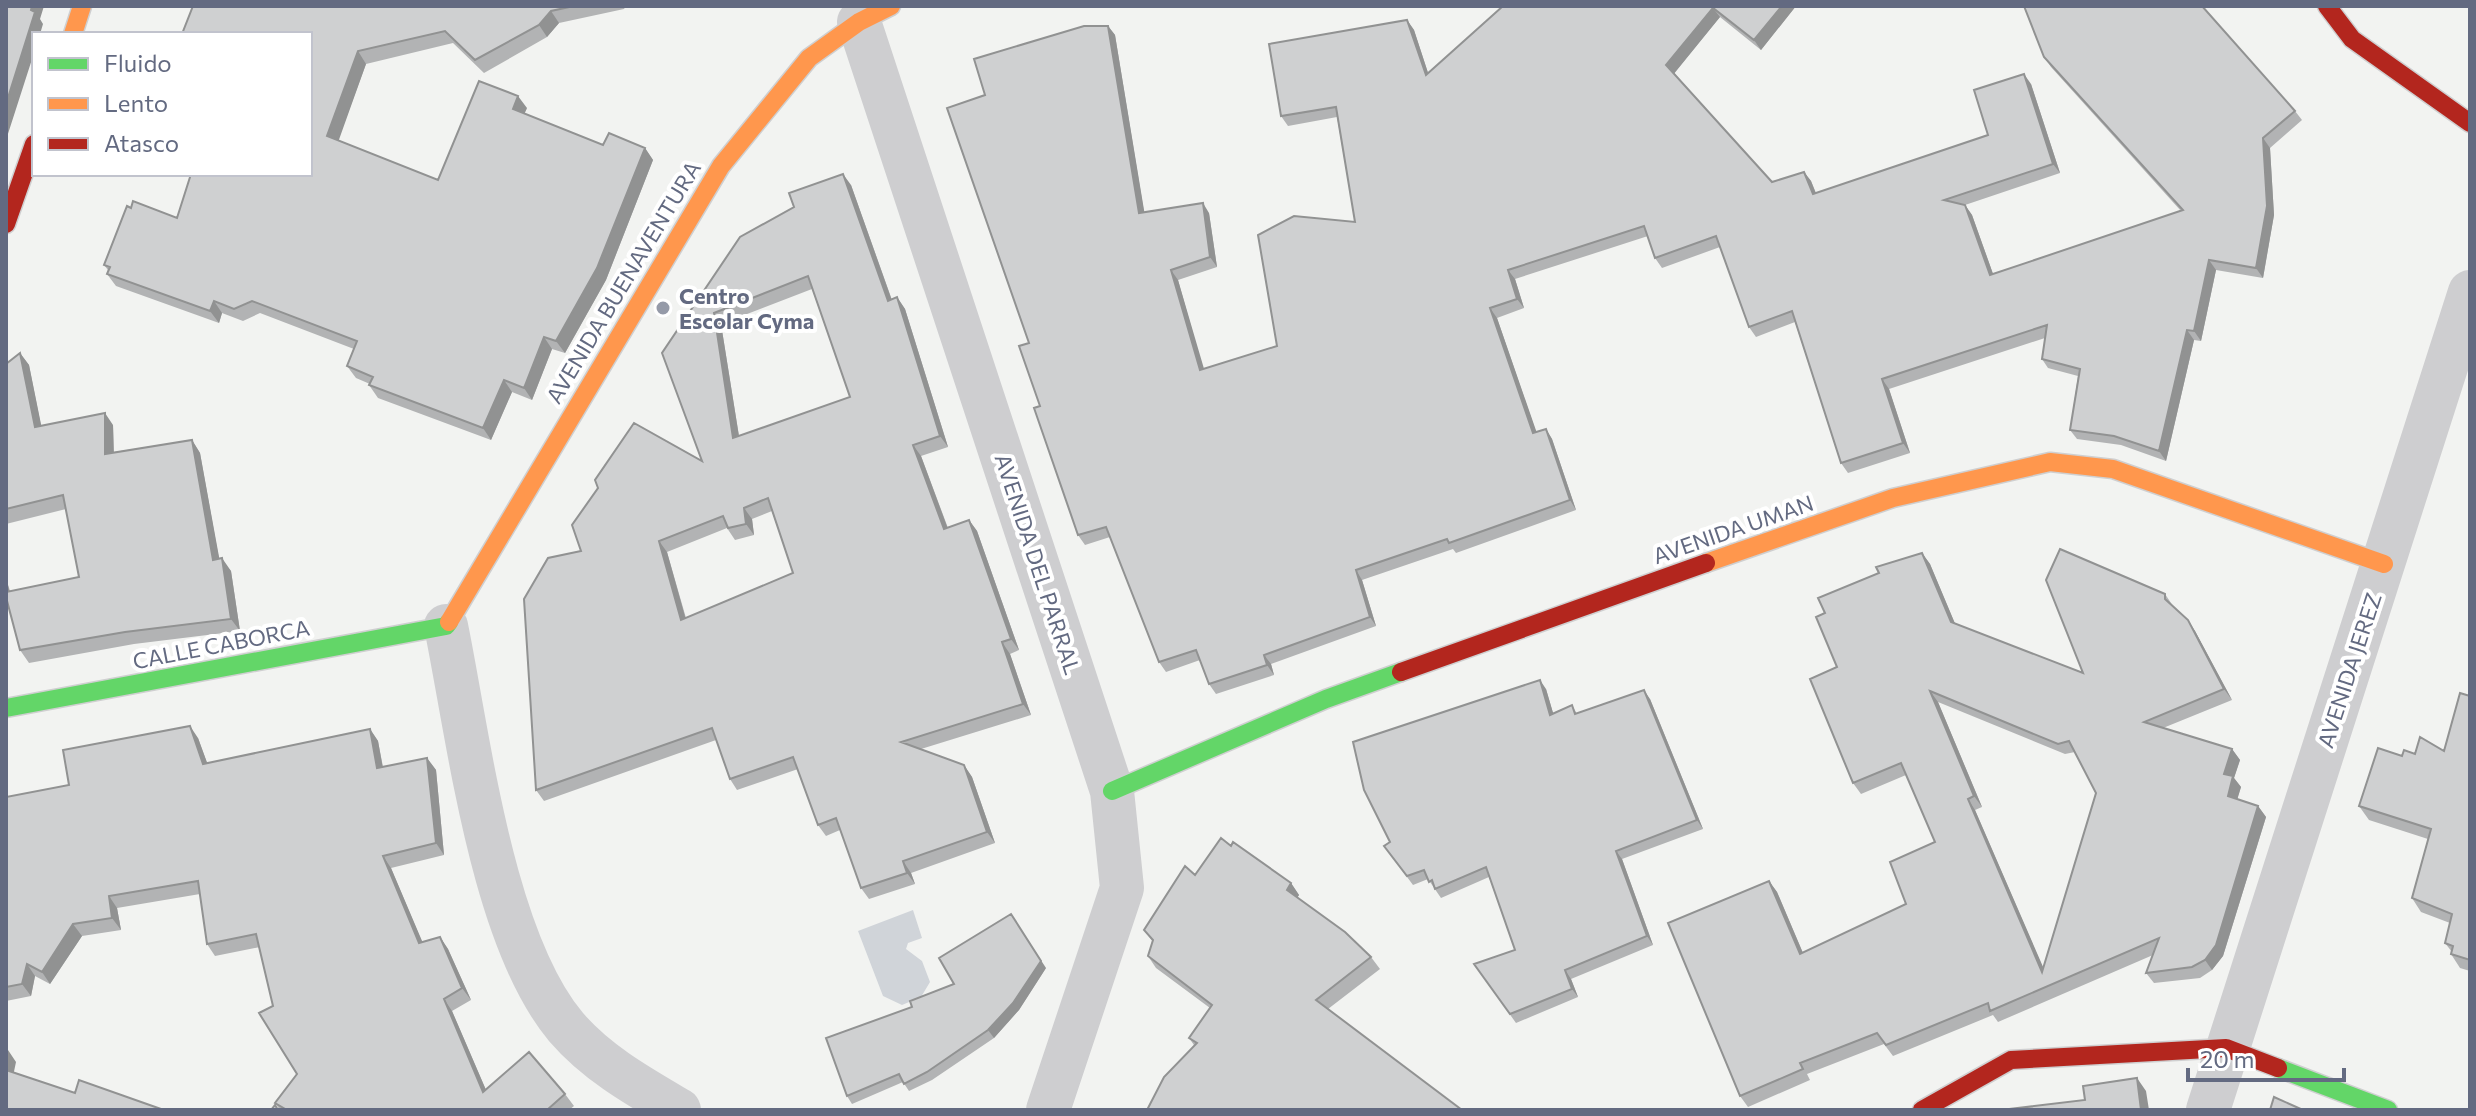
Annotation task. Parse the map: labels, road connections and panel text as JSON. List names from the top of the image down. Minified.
{"streets":{"street":["AVENIDA BUENAVENTURA","AVENIDA UMAN","AVENIDA DEL PARRAL","CALLE CABORCA","AVENIDA JEREZ"]},"crossings":[["AVENIDA BUENAVENTURA","AVENIDA DEL PARRAL"],["AVENIDA BUENAVENTURA","CALLE CABORCA"],["AVENIDA UMAN","AVENIDA DEL PARRAL"],["AVENIDA UMAN","AVENIDA JEREZ"]],"places":["Centro Escolar Cyma"],"legend":["Fluido","Lento","Atasco"],"scale_bar":"20 m"}
